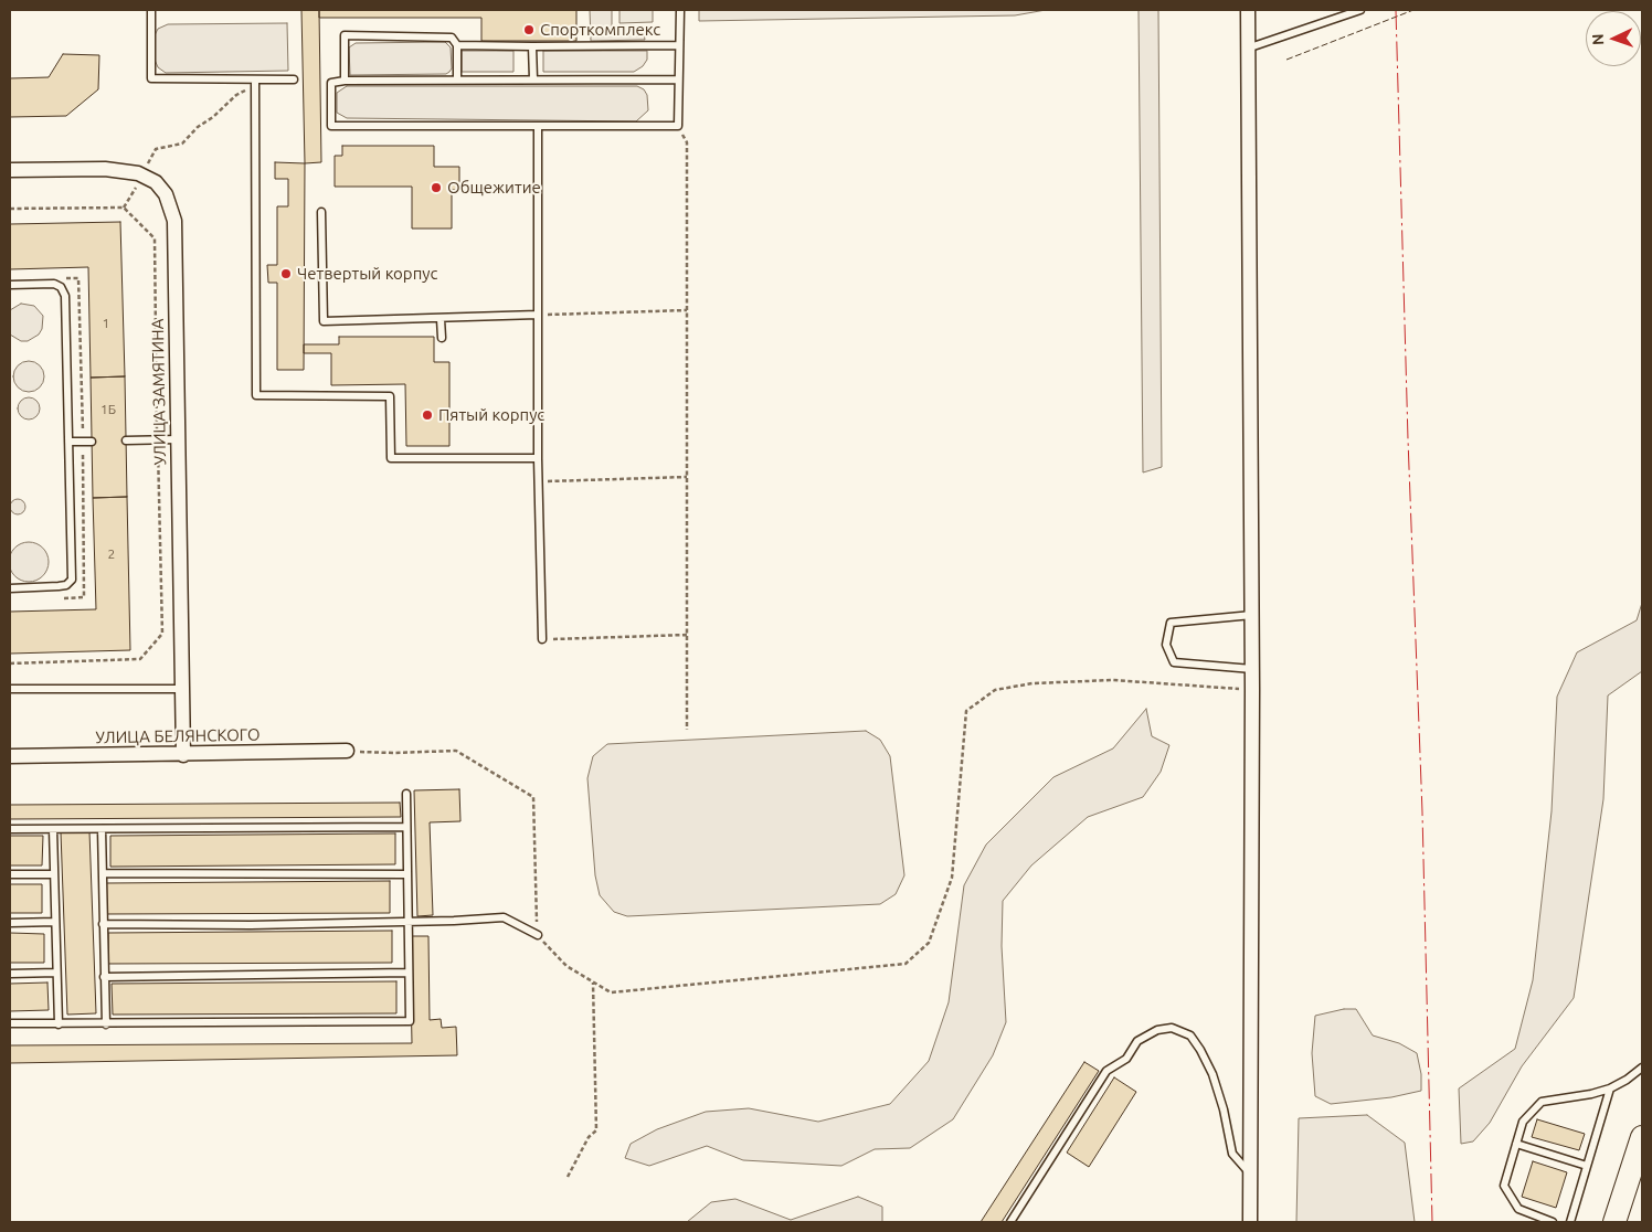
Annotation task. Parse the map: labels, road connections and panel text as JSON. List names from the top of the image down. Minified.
{"streets":{"street":["УЛИЦА ЗАМЯТИНА","УЛИЦА БЕЛЯНСКОГО"]},"crossings":[["УЛИЦА ЗАМЯТИНА","УЛИЦА БЕЛЯНСКОГО"]],"places":["Спорткомплекс","Общежитие","Четвертый корпус","Пятый корпус"],"house_numbers":["1","1Б","2"],"north":"left"}
